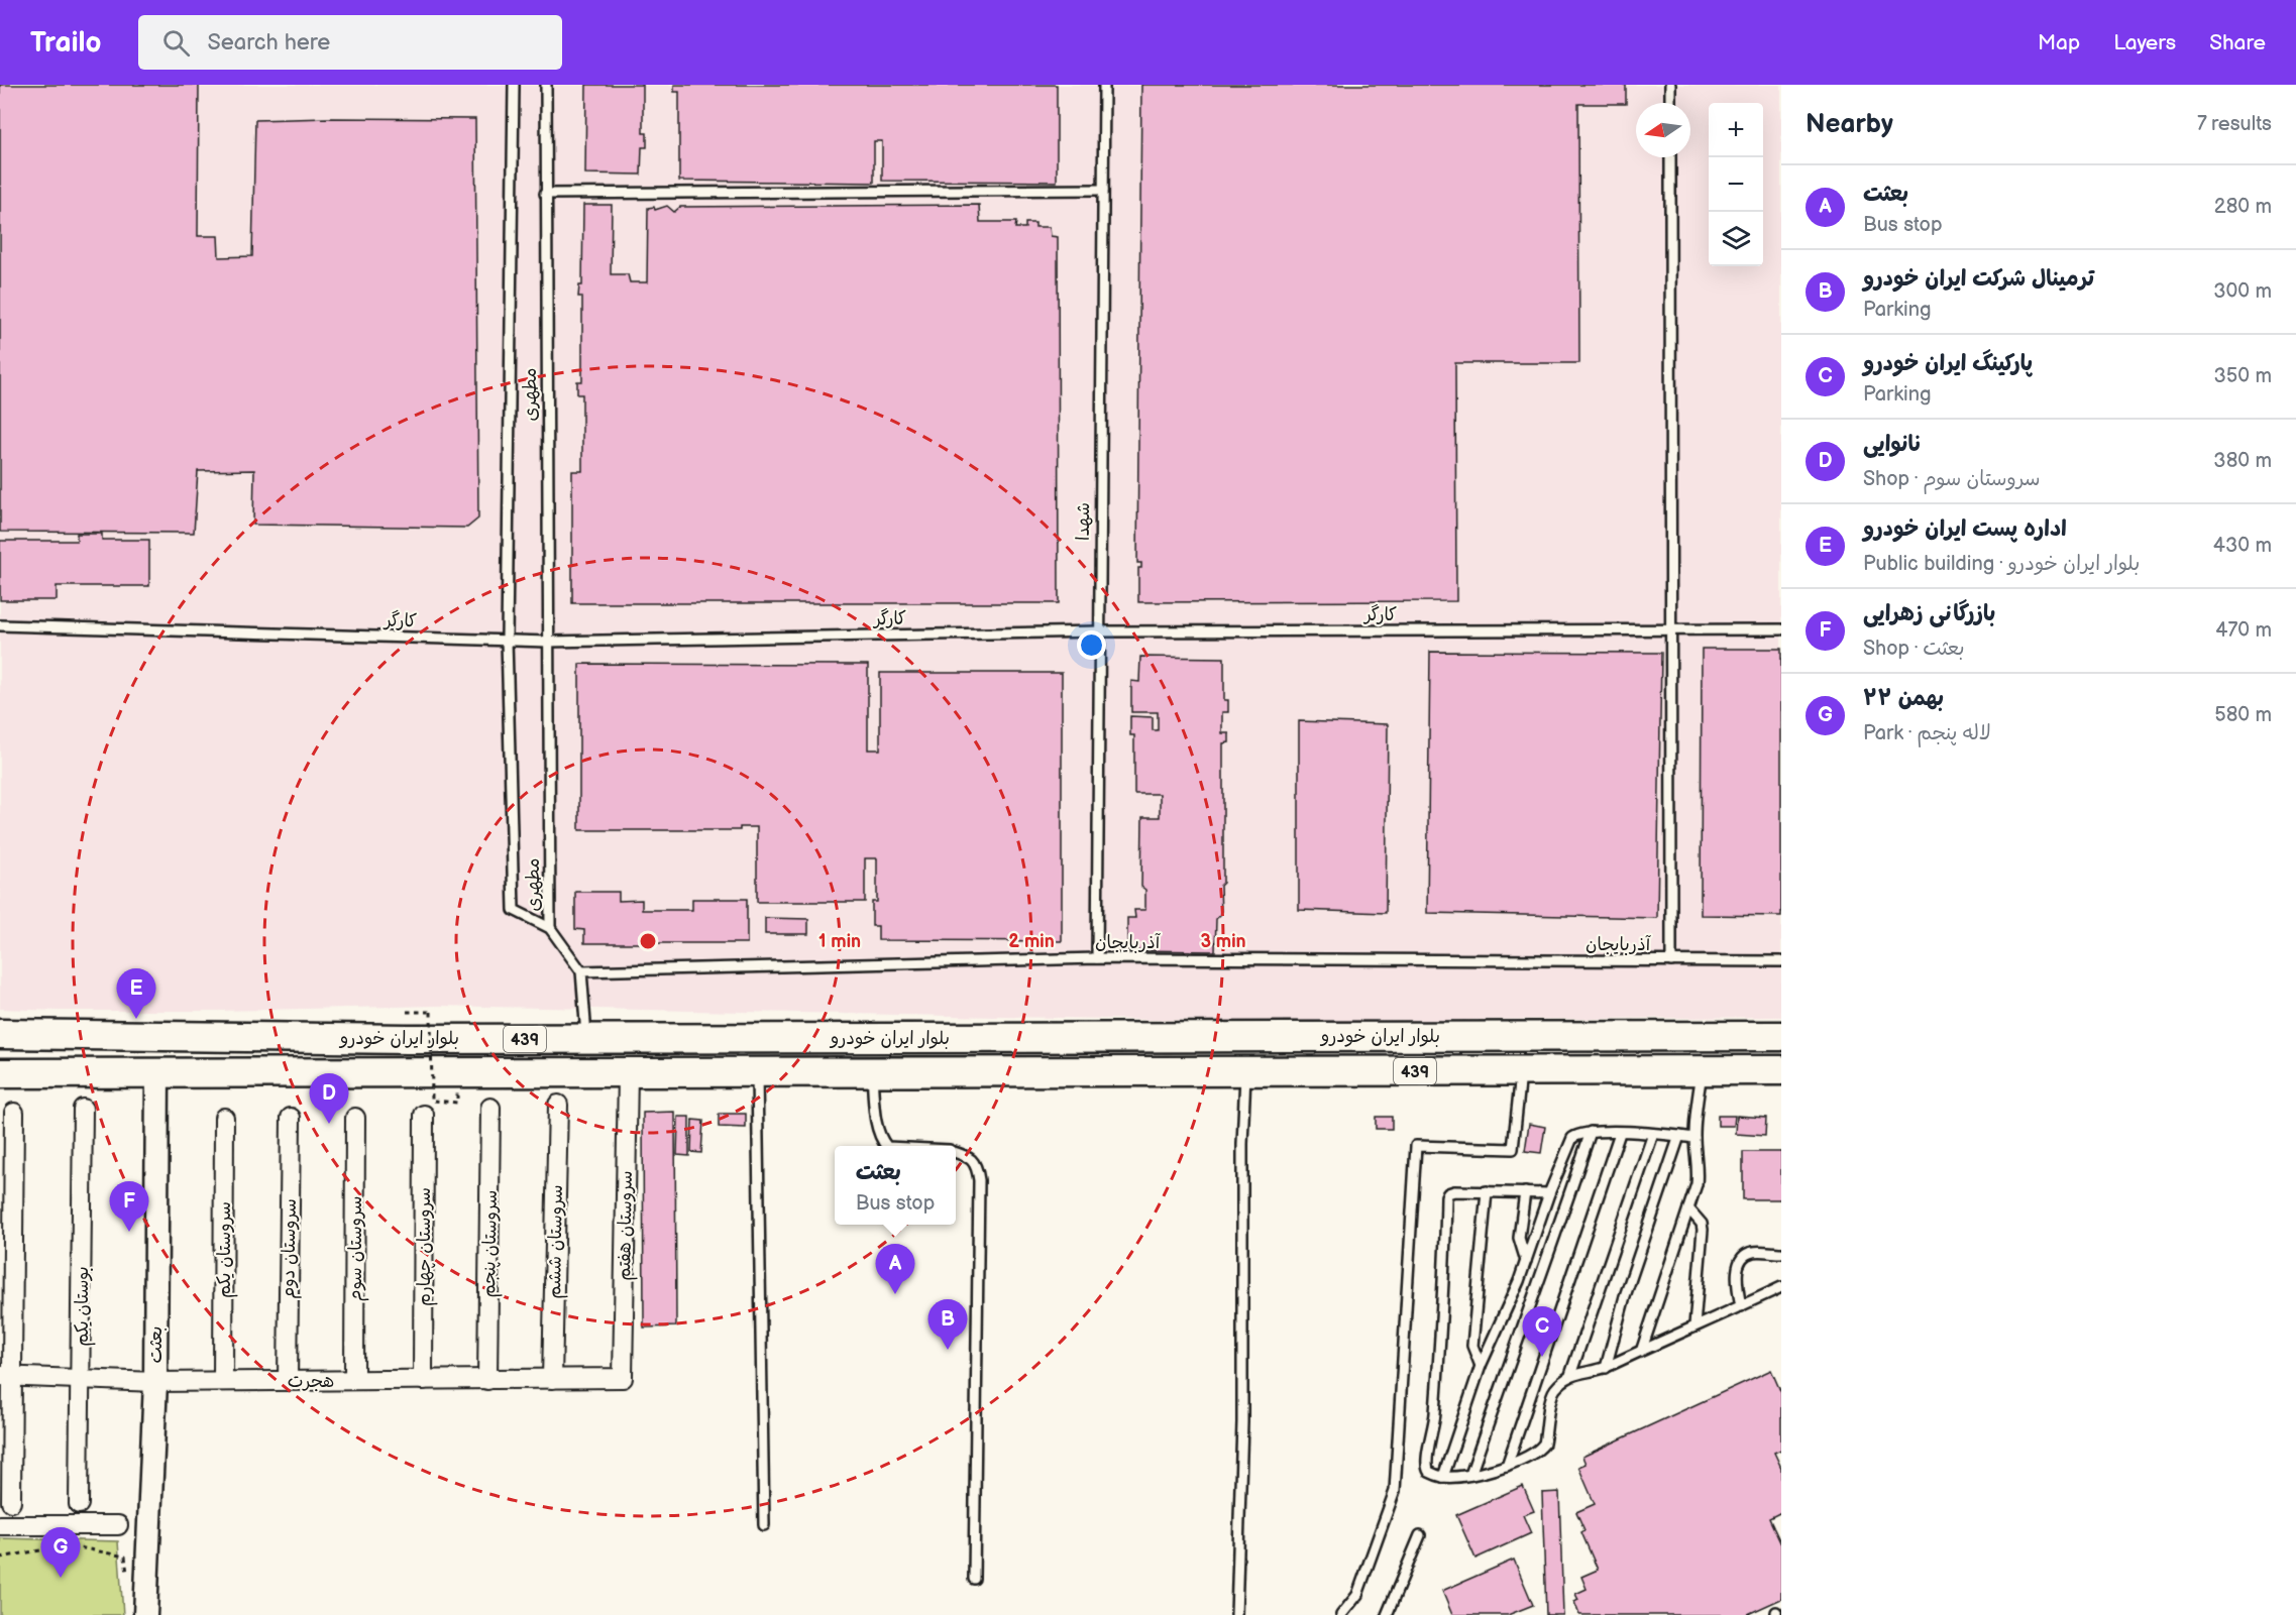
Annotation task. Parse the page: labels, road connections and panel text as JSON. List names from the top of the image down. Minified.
{"streets":{"main road":["بلوار ایران خودرو","439"],"street":["سروستان هفتم","سروستان ششم","سروستان پنجم","سروستان چهارم","سروستان دوم","سروستان سوم","سروستان یکم","بوستان یکم","بعثت","هجرت"],"lane":["مطهری","شهدا","کارگر","آذربایجان"]},"crossings":[["مطهری","کارگر"],["شهدا","کارگر"],["شهدا","آذربایجان"],["بلوار ایران خودرو","سروستان هفتم"],["بلوار ایران خودرو","بعثت"],["سروستان هفتم","هجرت"],["سروستان ششم","هجرت"],["سروستان پنجم","هجرت"],["سروستان چهارم","هجرت"],["سروستان دوم","هجرت"],["سروستان سوم","هجرت"],["سروستان یکم","هجرت"],["بوستان یکم","هجرت"],["بعثت","هجرت"]],"north":"left","page":{"header":"Trailo","search":"Search here","nav":["Map","Layers","Share"],"heading":["Nearby","7 results"],"map_buttons":["+","−"],"list":[{"mark":"A","name":"بعثت","note":"Bus stop","value":"280 m"},{"mark":"B","name":"ترمینال شرکت ایران خودرو","note":"Parking","value":"300 m"},{"mark":"C","name":"پارکینگ ایران خودرو","note":"Parking","value":"350 m"},{"mark":"D","name":"نانوایی","note":"Shop · سروستان سوم","value":"380 m"},{"mark":"E","name":"اداره پست ایران خودرو","note":"Public building · بلوار ایران خودرو","value":"430 m"},{"mark":"F","name":"بازرگانی زهرایی","note":"Shop · بعثت","value":"470 m"},{"mark":"G","name":"بهمن ۲۲","note":"Park · لاله پنجم","value":"580 m"}],"pins":["E","D","F","A","B","C","G"],"popup":["بعثت","Bus stop"]},"rings":["1 min","2 min","3 min"]}
